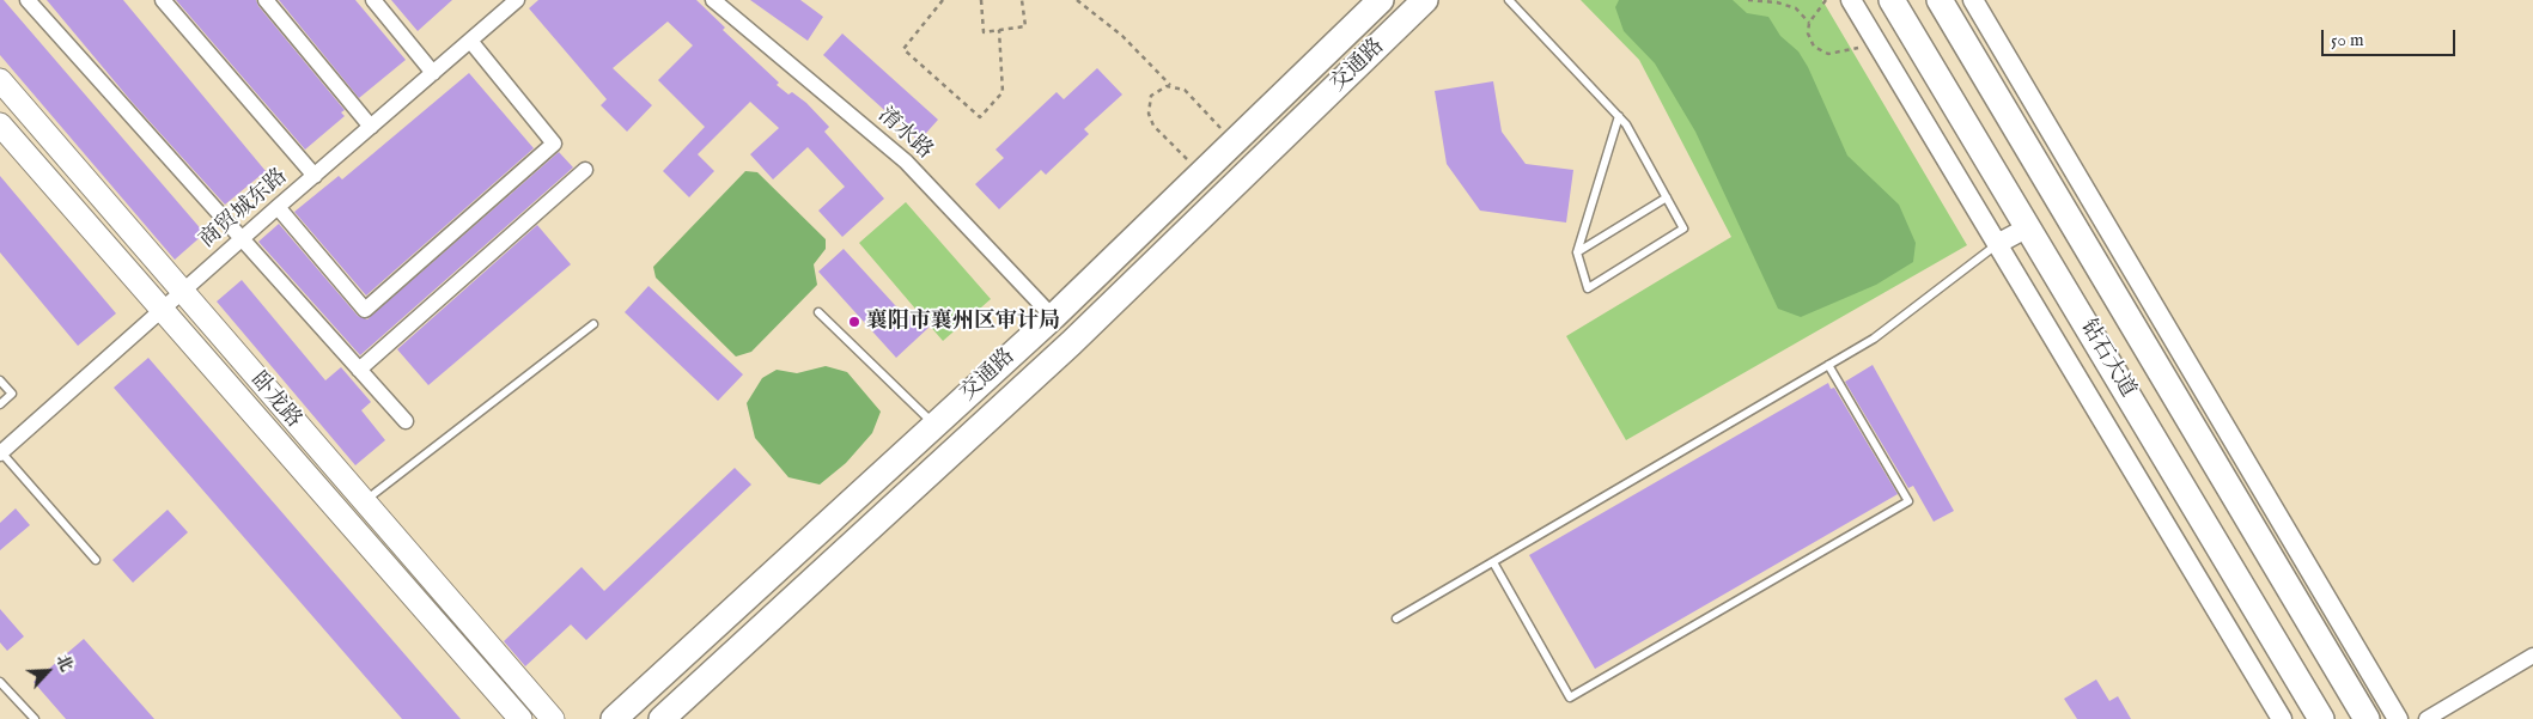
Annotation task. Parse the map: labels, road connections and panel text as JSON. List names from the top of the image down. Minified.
{"streets":{"main road":["交通路","钻石大道","卧龙路"],"street":["淯水路","商贸城东路"]},"crossings":[["交通路","淯水路"],["商贸城东路","卧龙路"]],"places":["襄阳市襄州区审计局"],"scale_bar":"50 m","north":"top right"}
